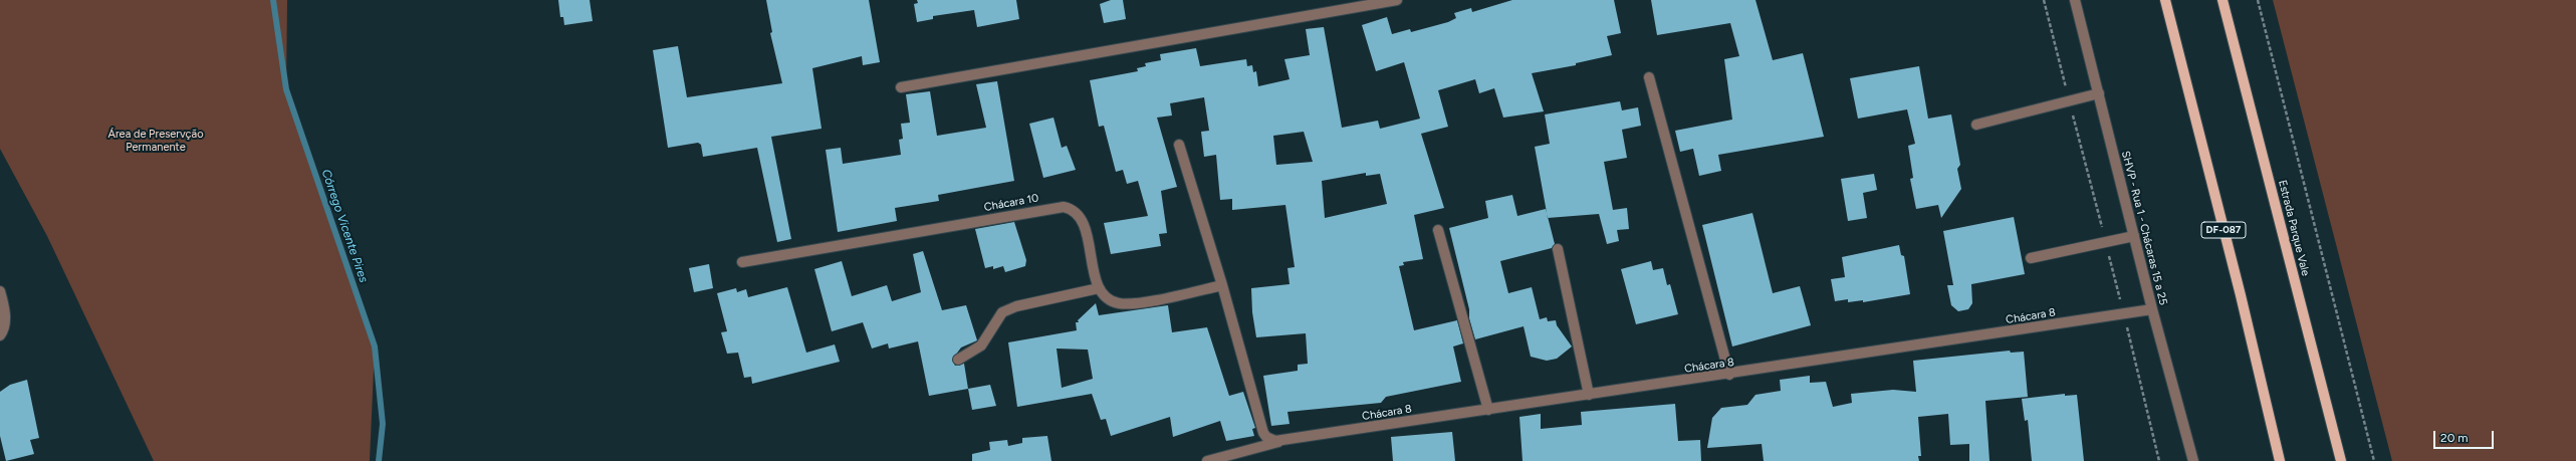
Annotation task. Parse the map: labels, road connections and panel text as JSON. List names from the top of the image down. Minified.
{"streets":{"main road":["Estrada Parque Vale","DF-087"],"street":["Chácara 10","SHVP - Rua 1 - Chácaras 15 a 25","Chácara 8"]},"crossings":[["SHVP - Rua 1 - Chácaras 15 a 25","Chácara 8"]],"water":["Córrego Vicente Pires"],"parks":["Área de Preservção Permanente"],"scale_bar":"20 m"}
